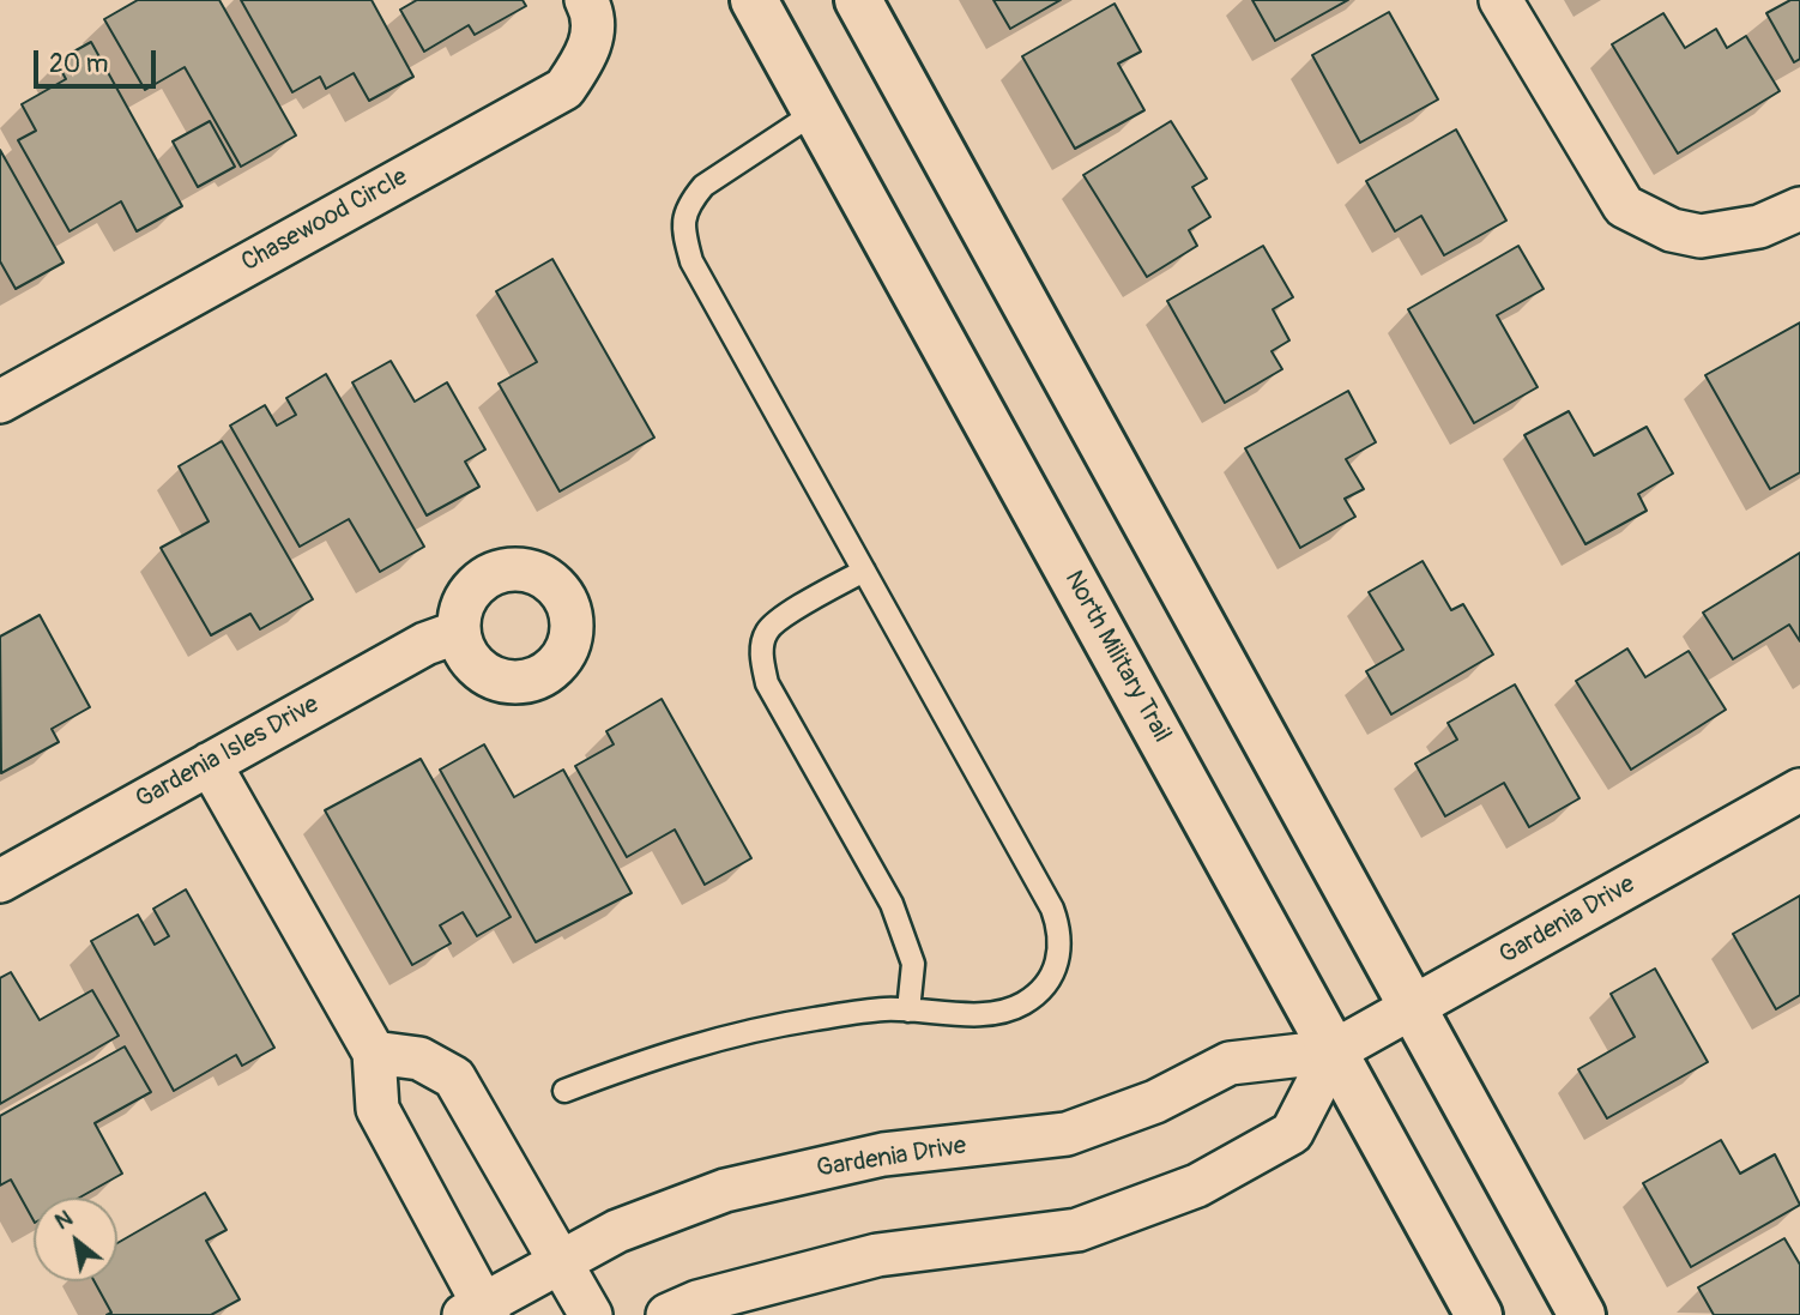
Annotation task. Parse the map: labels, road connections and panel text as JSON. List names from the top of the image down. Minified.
{"streets":{"main road":["North Military Trail"],"street":["Chasewood Circle","Gardenia Isles Drive","Gardenia Drive"]},"crossings":[["North Military Trail","Gardenia Drive"]],"scale_bar":"20 m","north":"top left"}
